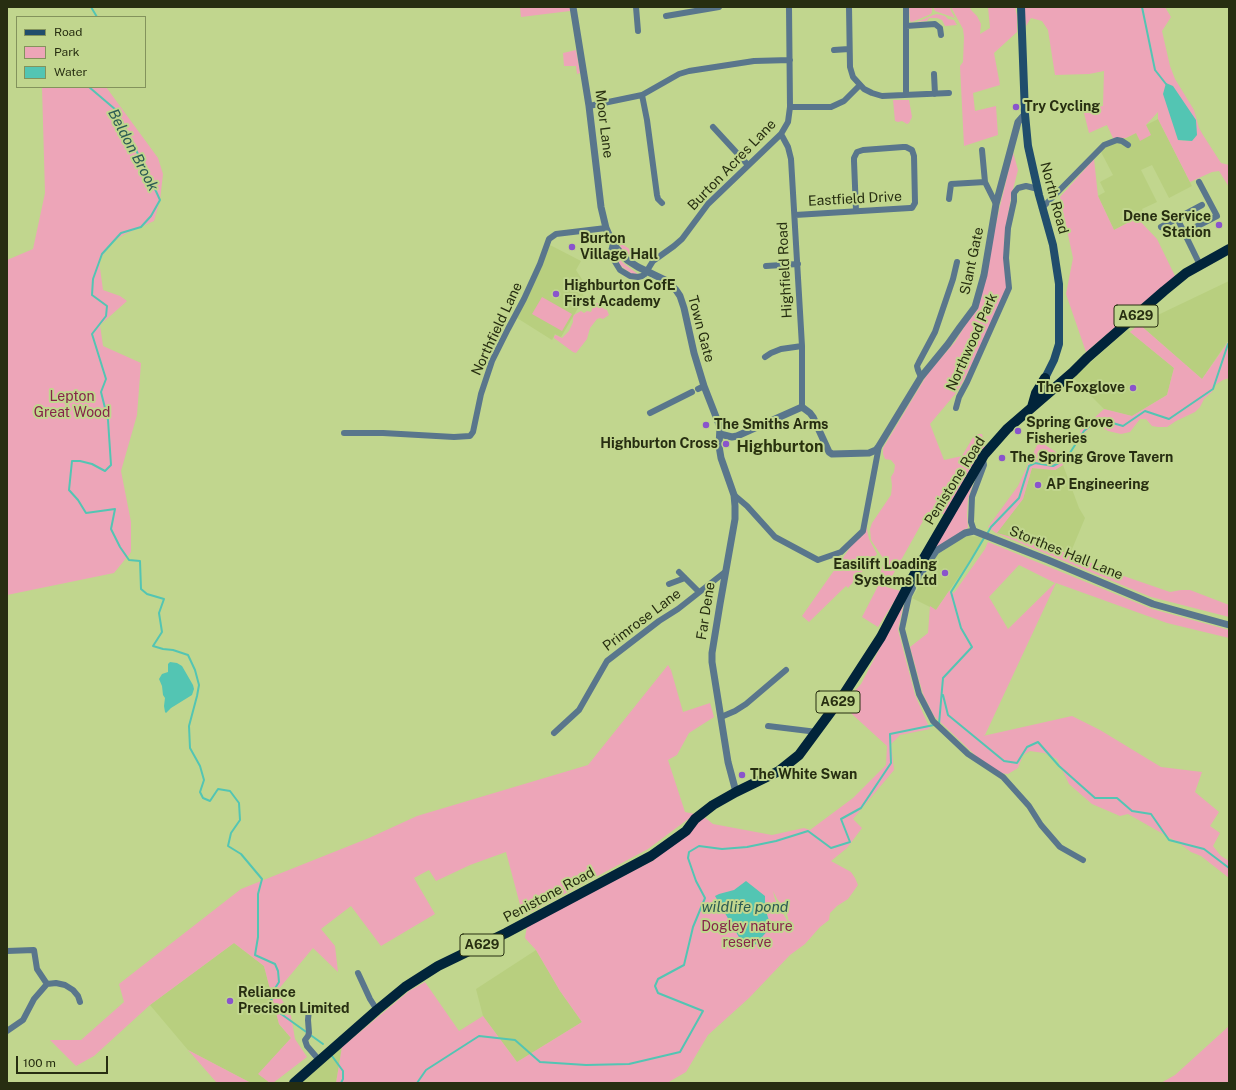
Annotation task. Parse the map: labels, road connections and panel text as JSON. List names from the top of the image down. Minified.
{"streets":{"highway":["A629","Penistone Road"],"main road":["North Road"],"street":["Moor Lane","Burton Acres Lane","Eastfield Drive","Slant Gate","Highfield Road","Northfield Lane","Town Gate","Northwood Park","Storthes Hall Lane","Far Dene","Primrose Lane"]},"crossings":[["Moor Lane","Burton Acres Lane"],["Moor Lane","Northfield Lane"],["Moor Lane","Town Gate"],["Burton Acres Lane","Highfield Road"],["Burton Acres Lane","Town Gate"],["North Road","Slant Gate"],["North Road","Northwood Park"],["Eastfield Drive","Highfield Road"],["Town Gate","Far Dene"],["Penistone Road","Far Dene"],["Far Dene","Primrose Lane"]],"districts":["Highburton"],"water":["Beldon Brook","wildlife pond"],"parks":["Lepton Great Wood","Dogley nature reserve"],"places":["Try Cycling","Dene Service Station","Burton Village Hall","Highburton CofE First Academy","The Foxglove","The Smiths Arms","Spring Grove Fisheries","Highburton Cross","The Spring Grove Tavern","AP Engineering","Easilift Loading Systems Ltd","The White Swan","Reliance Precison Limited"],"legend":["Road","Park","Water"],"scale_bar":"100 m"}
